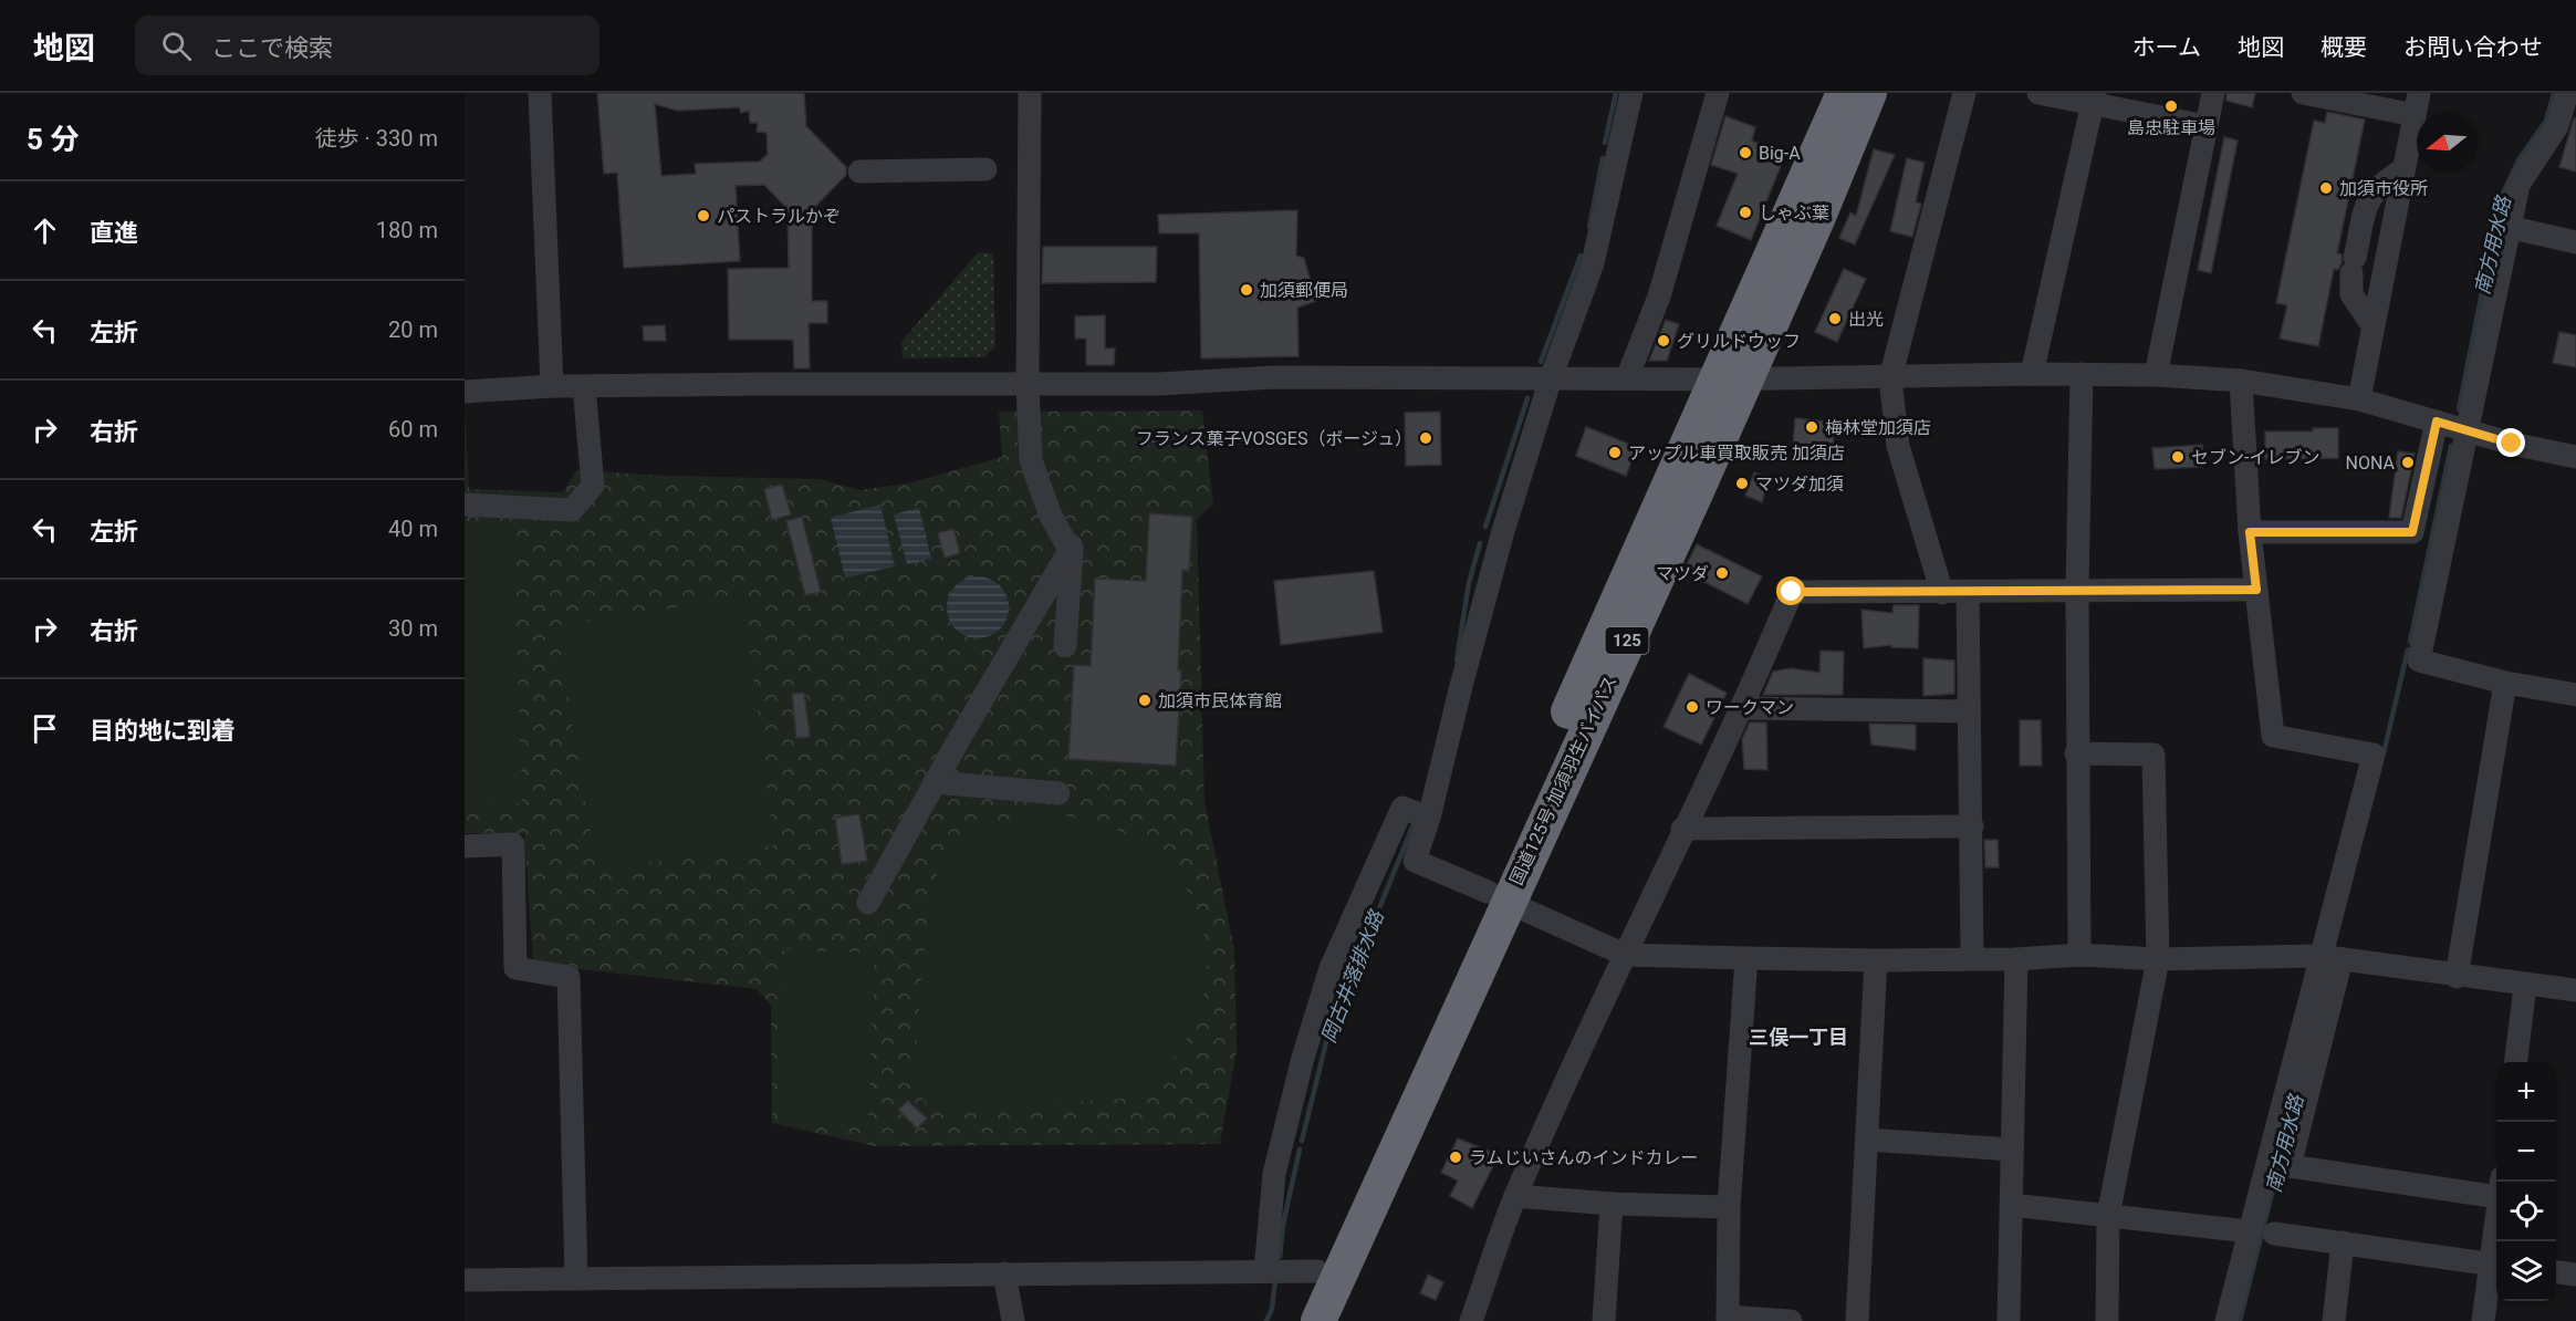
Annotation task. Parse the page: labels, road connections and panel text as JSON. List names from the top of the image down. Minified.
{"streets":{"highway":["125","国道125号 加須羽生バイパス"]},"districts":["三俣一丁目"],"water":["南方用水路","岡古井落排水路"],"places":["島忠駐車場","Big-A","加須市役所","しゃぶ葉","パストラルかぞ","加須郵便局","出光","グリルドウッフ","梅林堂加須店","フランス菓子VOSGES（ボージュ）","アップル車買取販売 加須店","セブン-イレブン","NONA","マツダ加須","マツダ","加須市民体育館","ワークマン","ラムじいさんのインドカレー"],"north":"left","page":{"header":"地図","search":"ここで検索","nav":["ホーム","地図","概要","お問い合わせ"],"heading":["5 分","徒歩 · 330 m"],"list":[["直進","180 m"],["左折","20 m"],["右折","60 m"],["左折","40 m"],["右折","30 m"],"目的地に到着"],"map_buttons":["+","−"]}}
